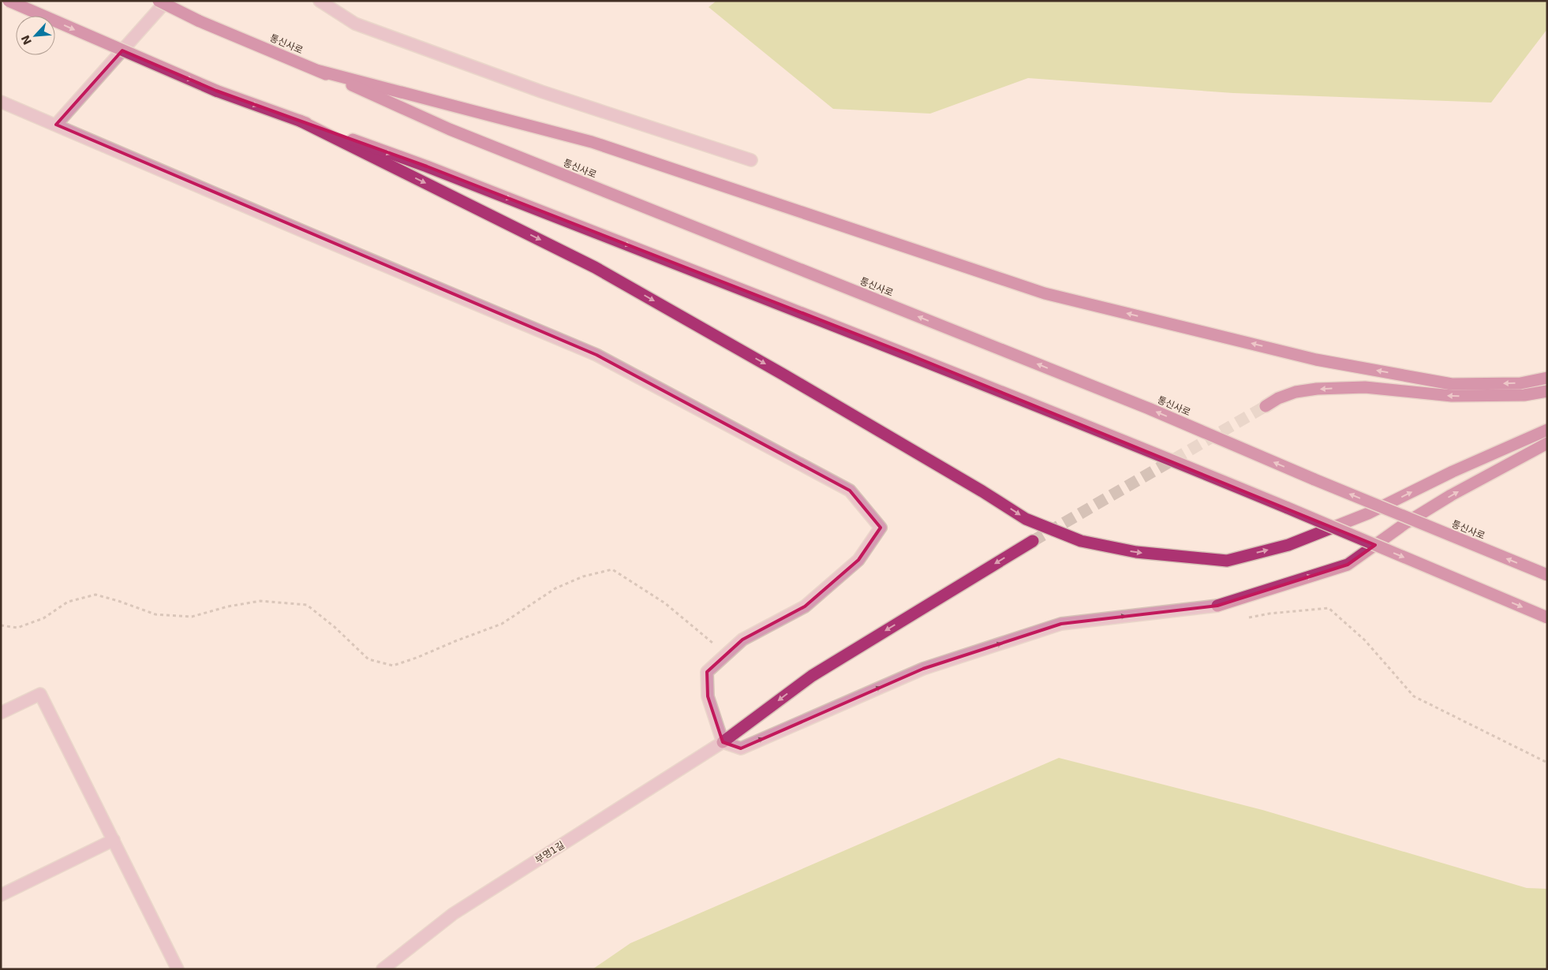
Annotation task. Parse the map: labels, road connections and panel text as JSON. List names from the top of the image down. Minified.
{"streets":{"highway":["통신사로"],"street":["부명1길"]},"north":"bottom left"}
